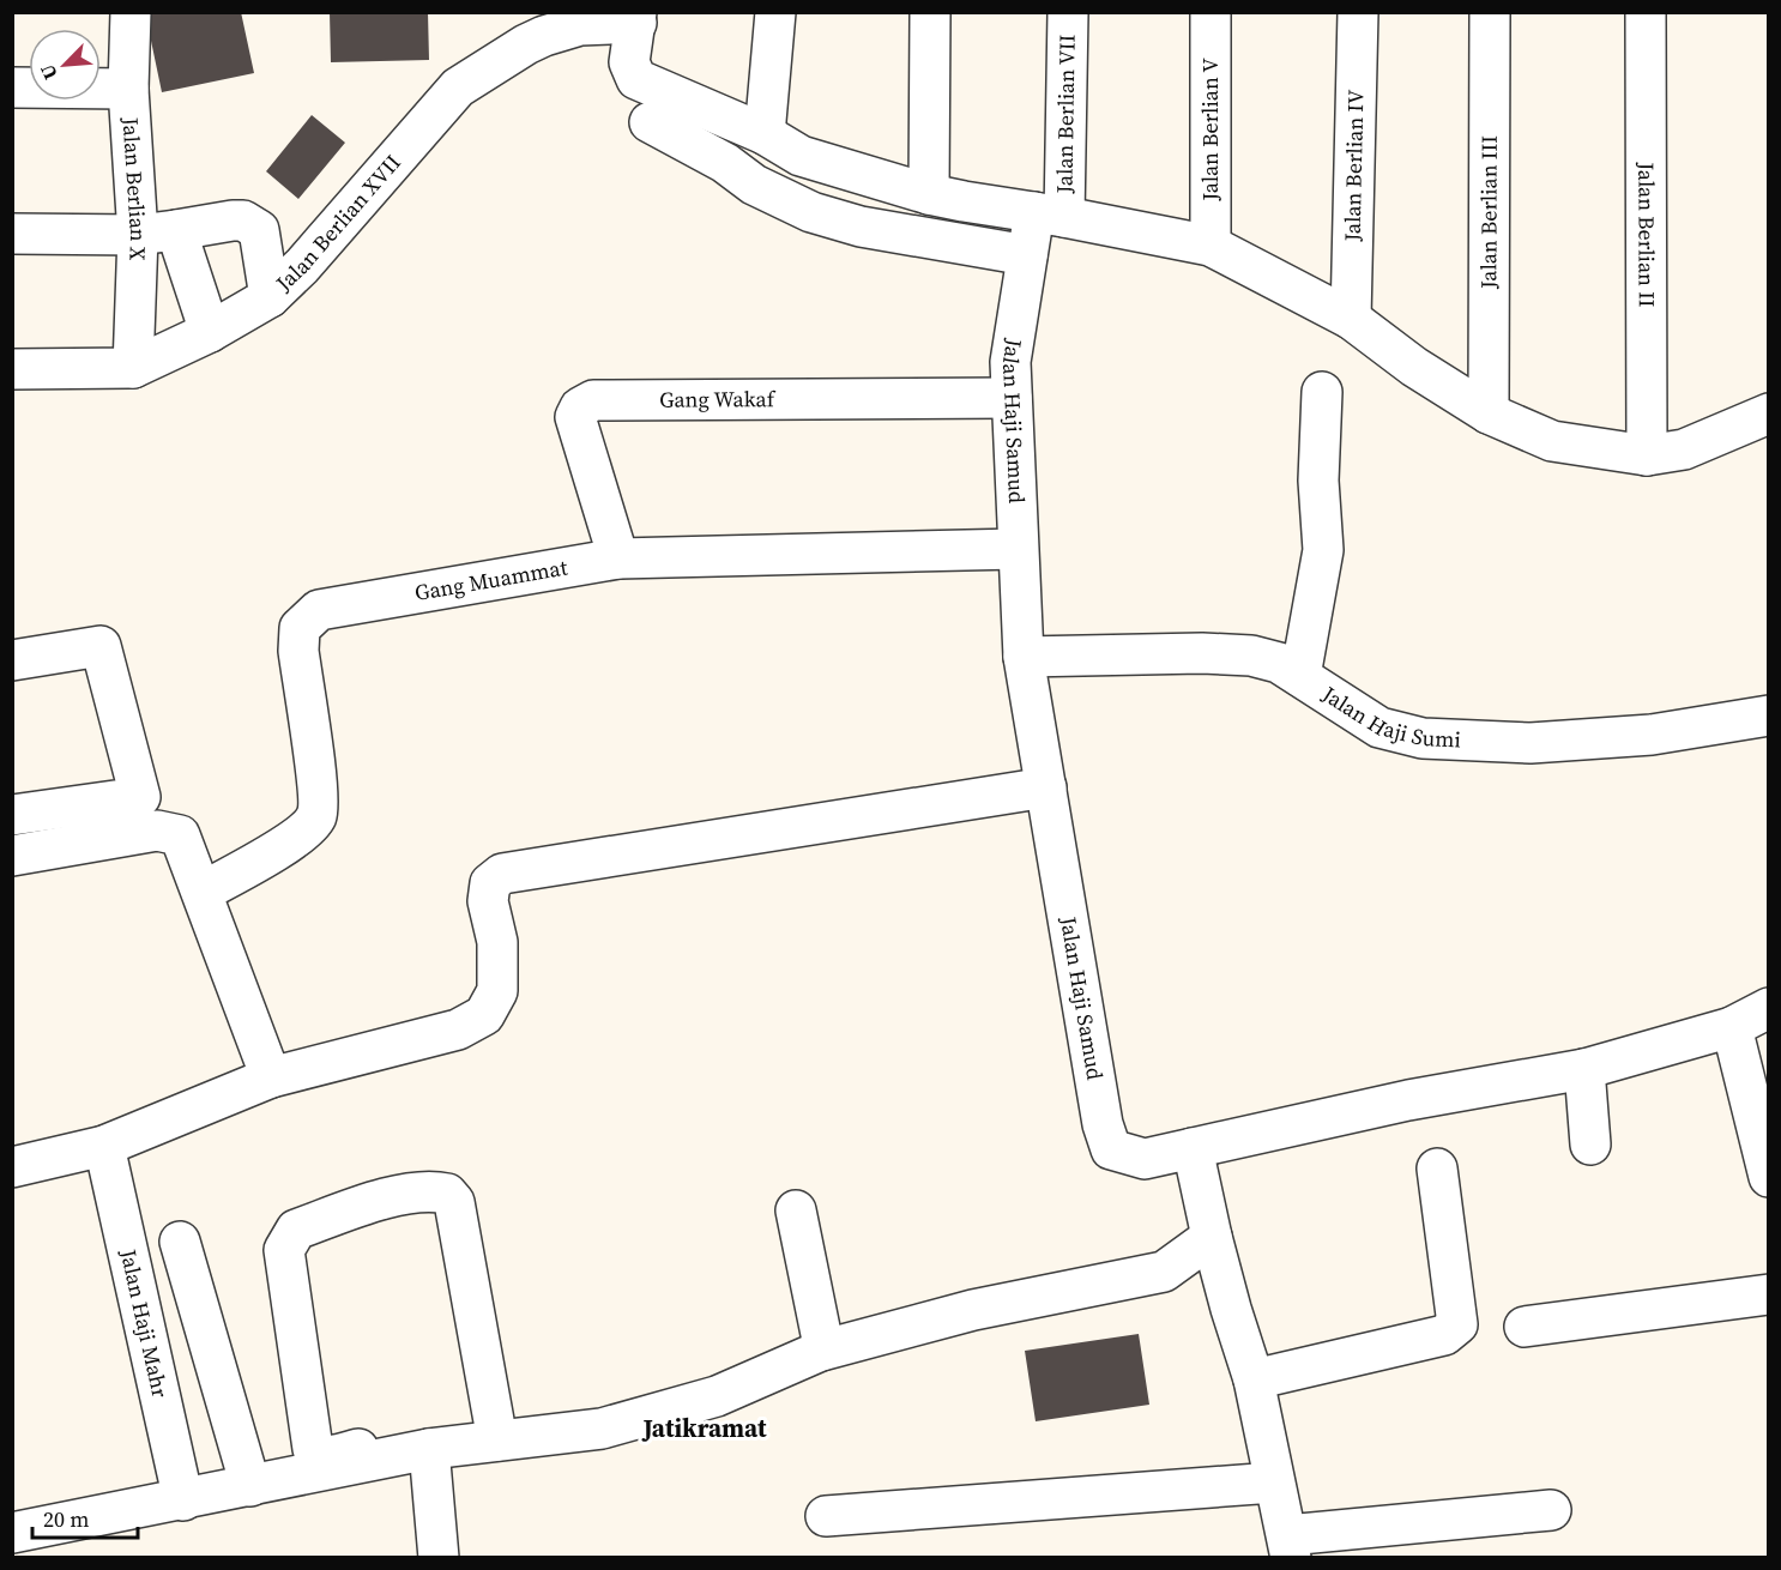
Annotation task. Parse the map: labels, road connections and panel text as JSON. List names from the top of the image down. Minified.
{"streets":{"street":["Jalan Berlian VII","Jalan Berlian V","Jalan Berlian IV","Jalan Berlian X","Jalan Berlian III","Jalan Berlian XVII","Jalan Berlian II","Gang Wakaf","Jalan Haji Samud","Gang Muammat","Jalan Haji Sumi","Jalan Haji Mahr"]},"crossings":[["Jalan Berlian VII","Jalan Haji Samud"],["Jalan Berlian X","Jalan Berlian XVII"],["Gang Wakaf","Jalan Haji Samud"],["Gang Wakaf","Gang Muammat"],["Jalan Haji Samud","Gang Muammat"],["Jalan Haji Samud","Jalan Haji Sumi"]],"districts":["Jatikramat"],"scale_bar":"20 m","north":"bottom left"}
